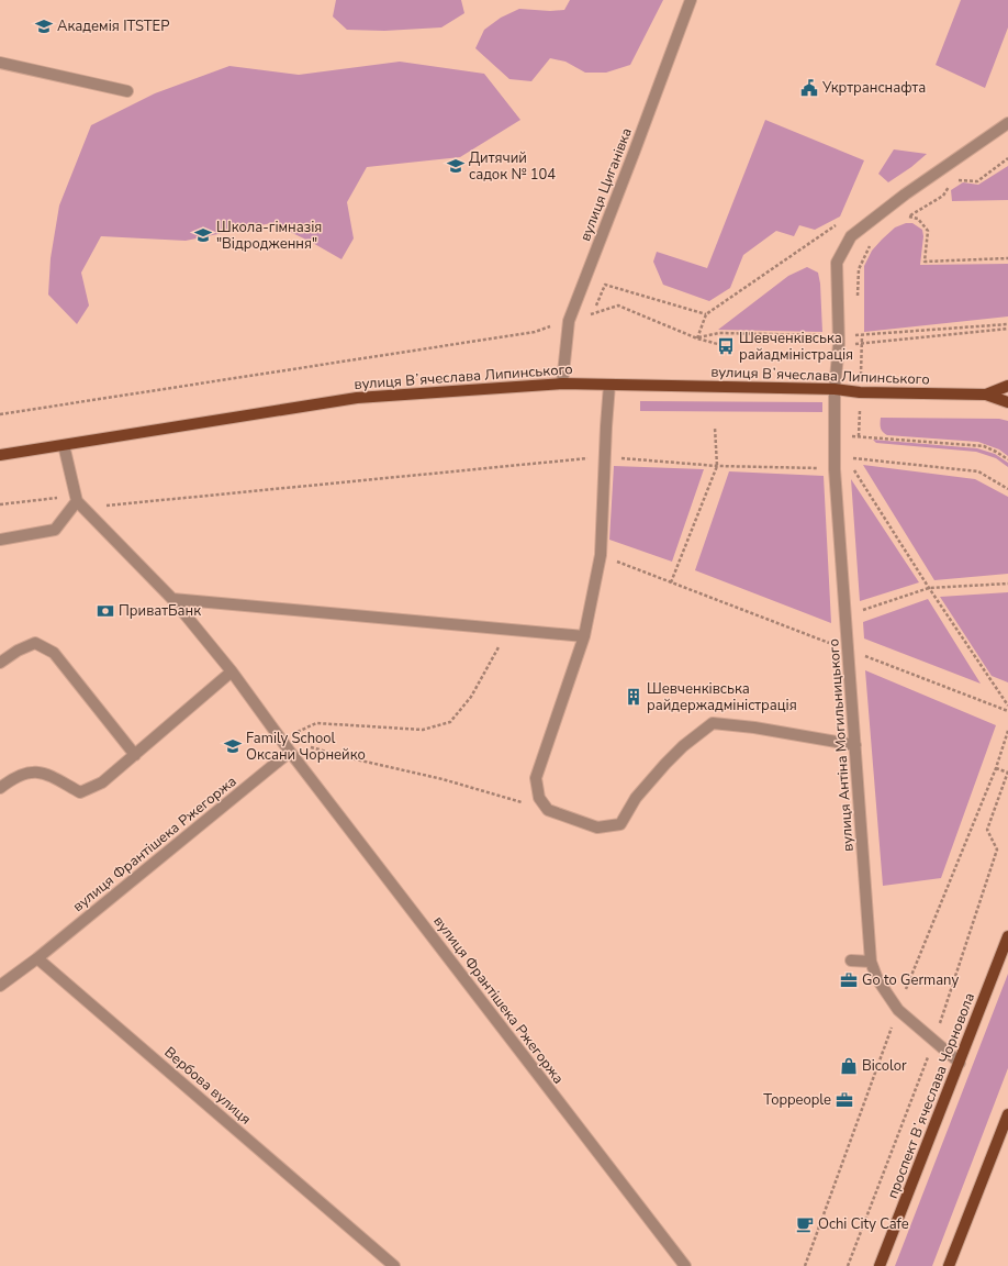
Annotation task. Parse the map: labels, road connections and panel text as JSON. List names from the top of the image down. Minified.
{"streets":{"main road":["вулиця Вʼячеслава Липинського","проспект Вʼячеслава Чорновола"],"street":["вулиця Циганівка","вулиця Антіна Могильницького","вулиця Франтішека Ржегоржа","Вербова вулиця"]},"crossings":[["вулиця Циганівка","вулиця Вʼячеслава Липинського"],["вулиця Вʼячеслава Липинського","вулиця Антіна Могильницького"],["вулиця Антіна Могильницького","проспект Вʼячеслава Чорновола"],["вулиця Франтішека Ржегоржа","Вербова вулиця"]],"places":{"school or university":["Академія ITSTEP","Дитячий садок № 104","Школа-гімназія \"Відродження\"","Family School Оксани Чорнейко"],"public building":["Укртранснафта"],"bus stop":["Шевченківська райадміністрація"],"bank":["ПриватБанк"],"building":["Шевченківська райдержадміністрація"],"office":["Go to Germany","Toppeople"],"shop":["Bicolor"],"cafe":["Ochi City Cafe"]}}
